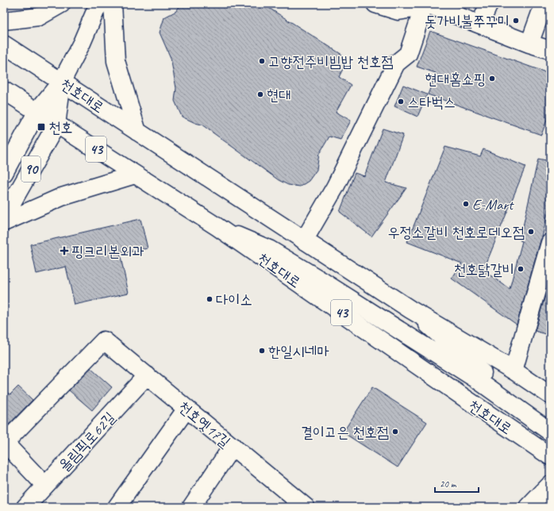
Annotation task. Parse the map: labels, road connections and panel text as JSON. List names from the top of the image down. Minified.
{"streets":{"main road":["천호대로","43","90","천호옛17길","올림픽로62길"]},"crossings":[["천호대로","90"],["천호옛17길","올림픽로62길"]],"places":{"other":["돗가비불쭈꾸미","고향전주비빔밥 천호점","현대홈쇼핑","현대","스타벅스","E-Mart","우정소갈비 천호로데오점","천호닭갈비","다이소","한일시네마","결이고은 천호점"],"transit":["천호"],"health":["핑크리본외과"]},"scale_bar":"20 m"}
